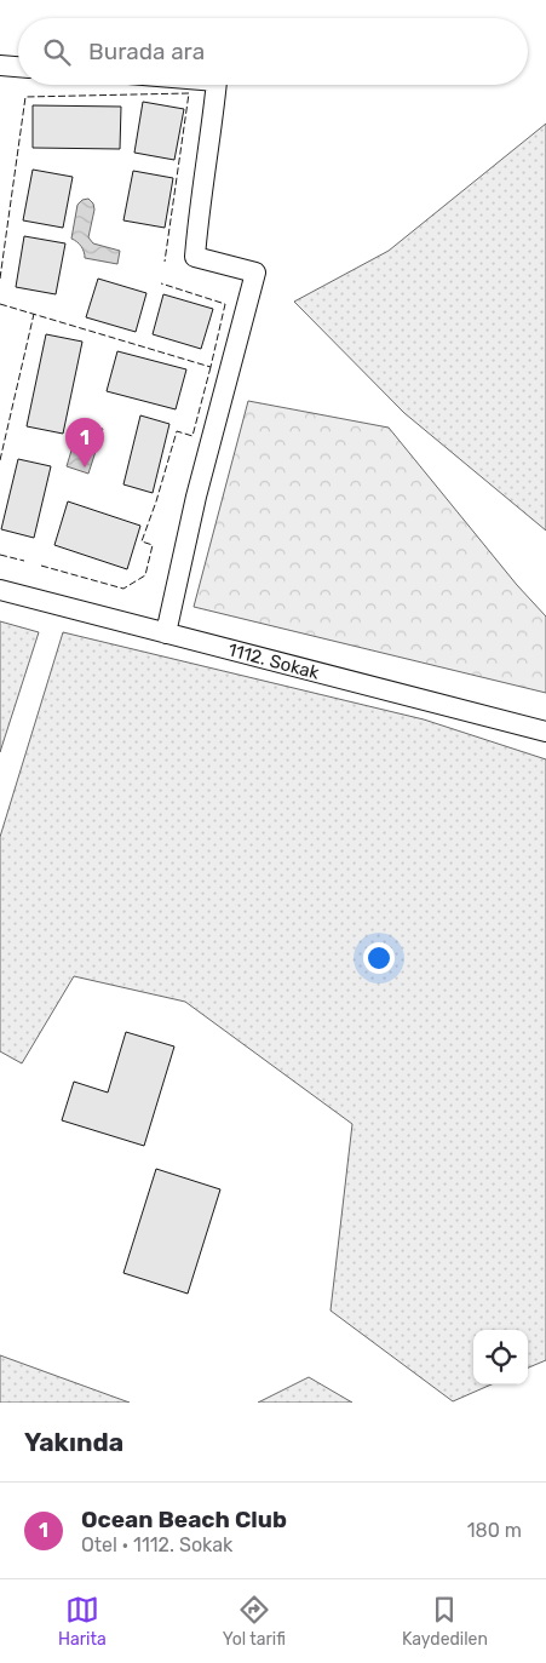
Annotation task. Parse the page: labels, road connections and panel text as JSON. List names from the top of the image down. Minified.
{"streets":{"street":["1112. Sokak"]},"page":{"search":"Burada ara","pins":"1","heading":"Yakında","list":[{"mark":"1","name":"Ocean Beach Club","note":"Otel · 1112. Sokak","value":"180 m"}],"nav":["Harita","Yol tarifi","Kaydedilen"]}}
